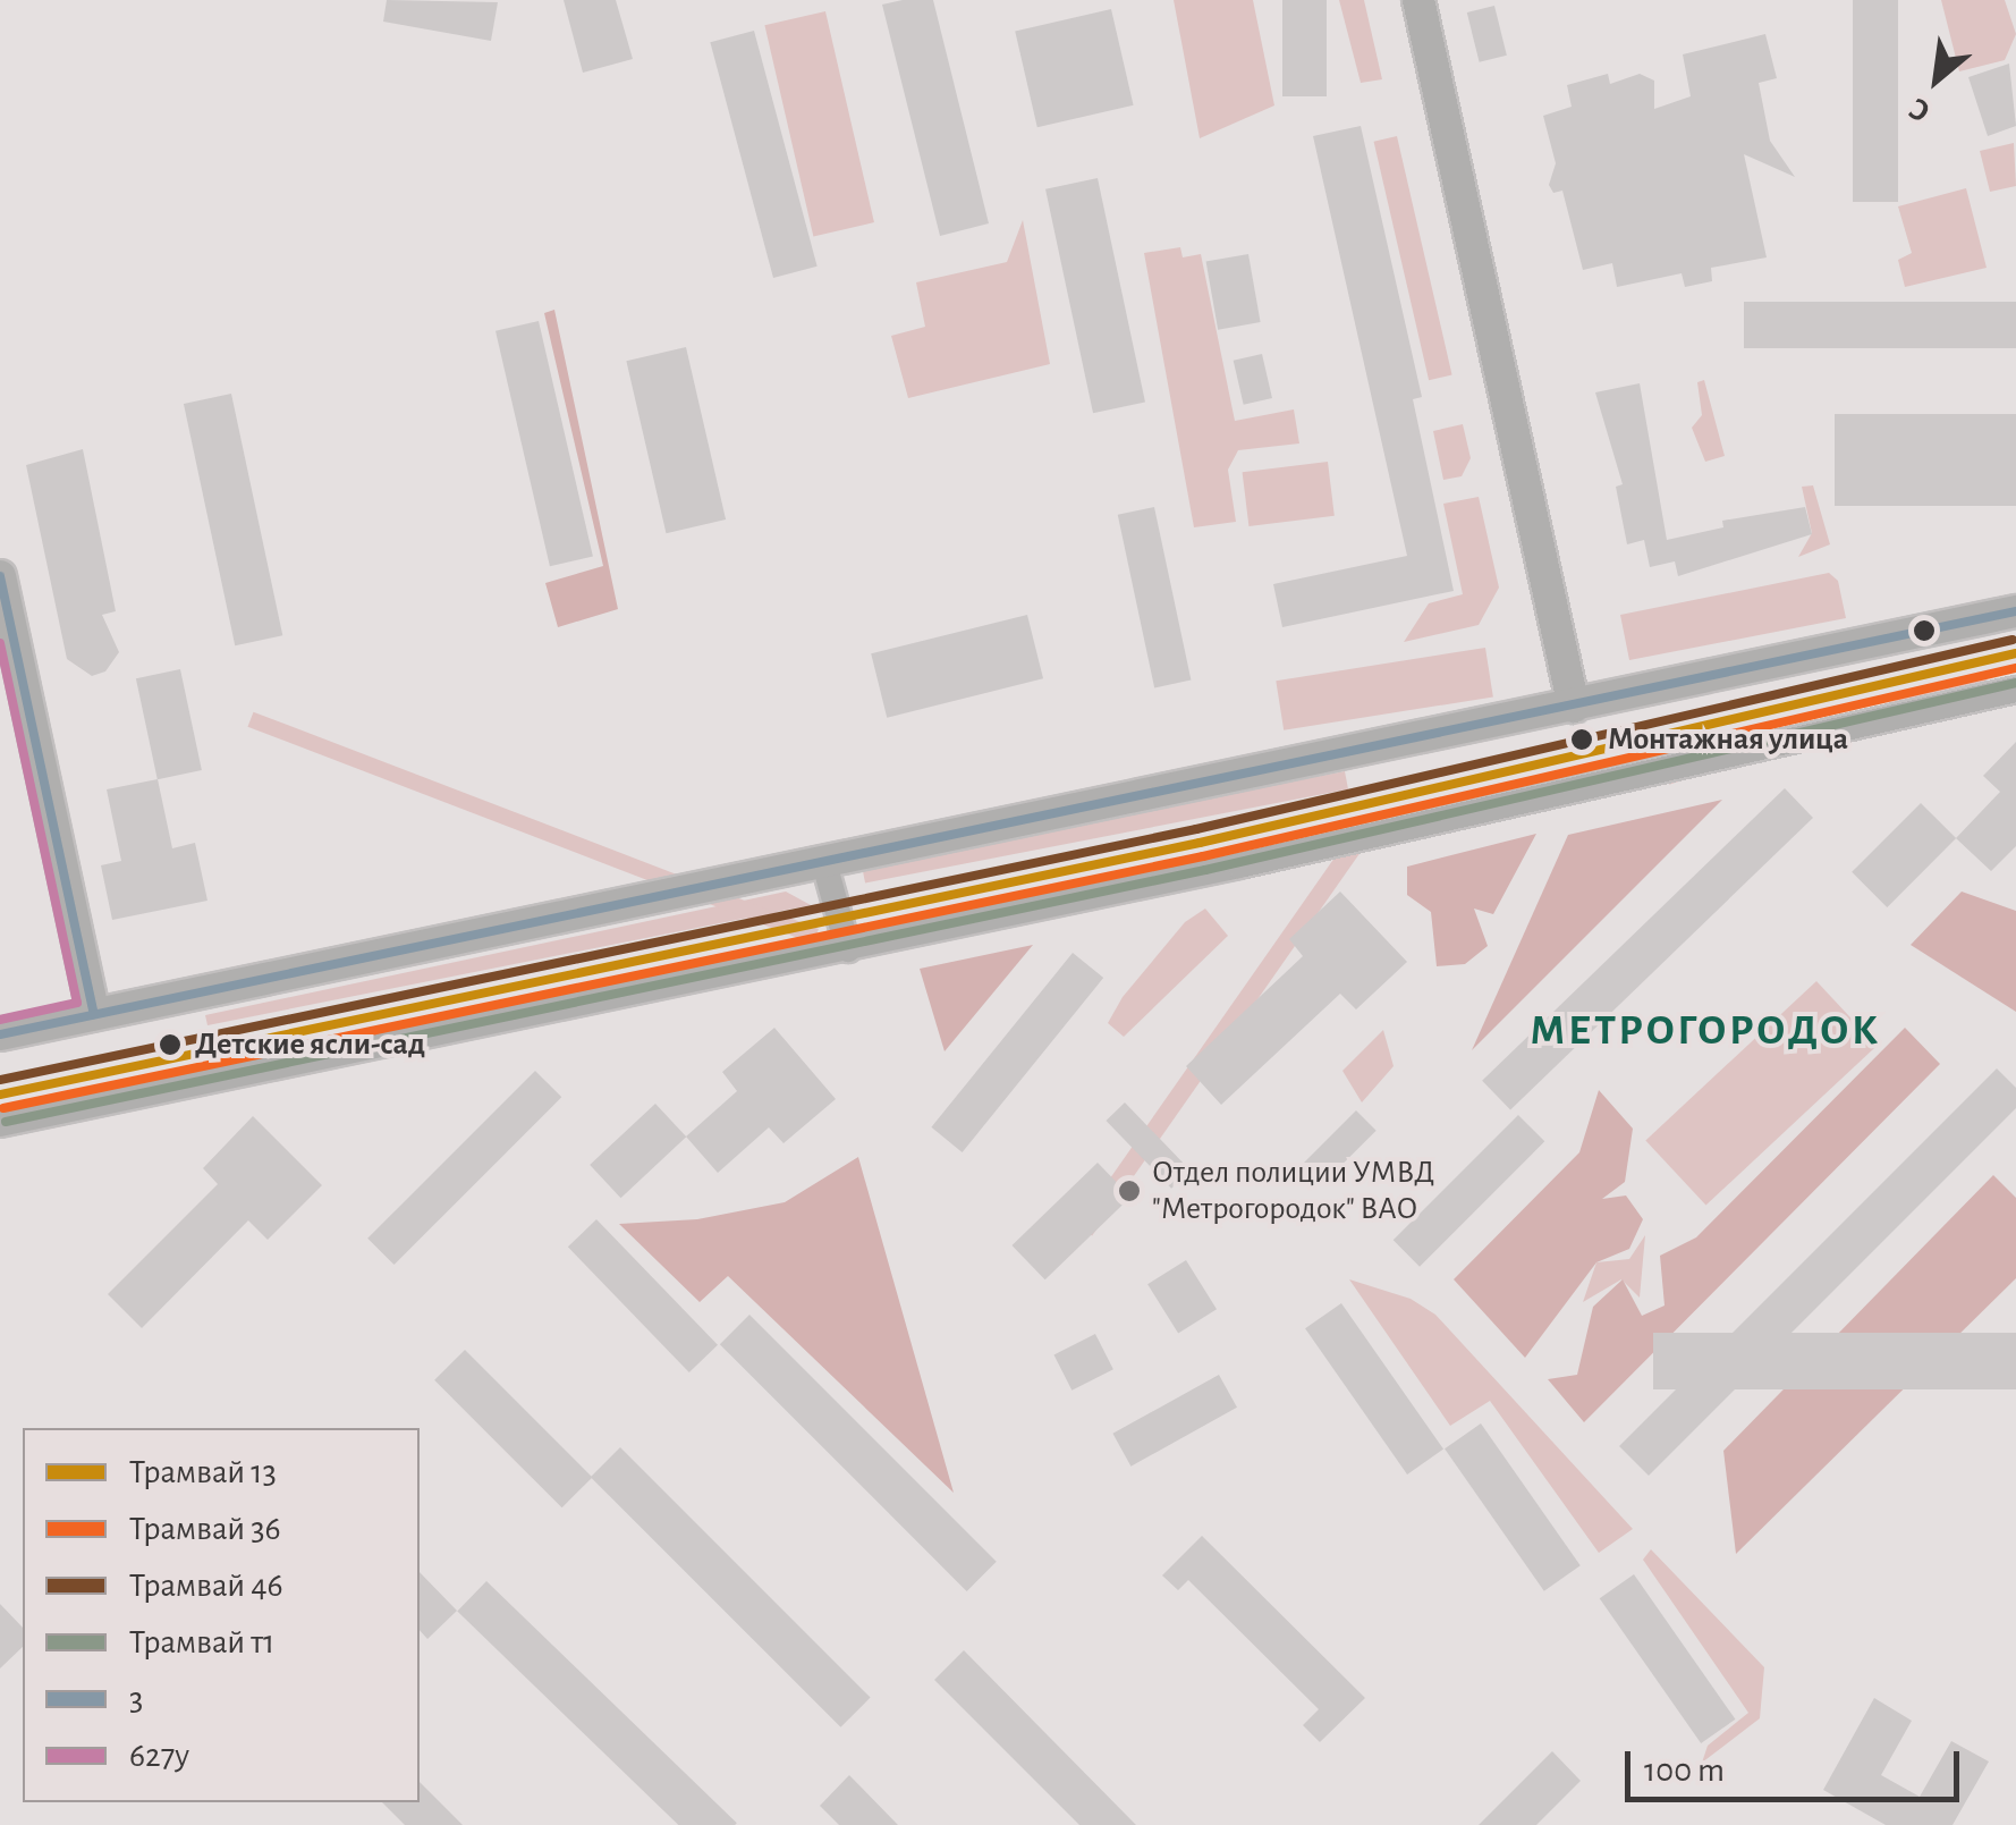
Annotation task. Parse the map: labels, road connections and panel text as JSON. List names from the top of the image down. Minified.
{"districts":["МЕТРОГОРОДОК"],"places":["Монтажная улица","Детские ясли-сад","Отдел полиции УМВД \"Метрогородок\" ВАО"],"lines":["transit line 3","tram line 46","transit line 627у","tram line 13","tram line 36","tram line т1"],"legend":["Трамвай 13","Трамвай 36","Трамвай 46","Трамвай т1","3","627у"],"scale_bar":"100 m","north":"bottom left"}
